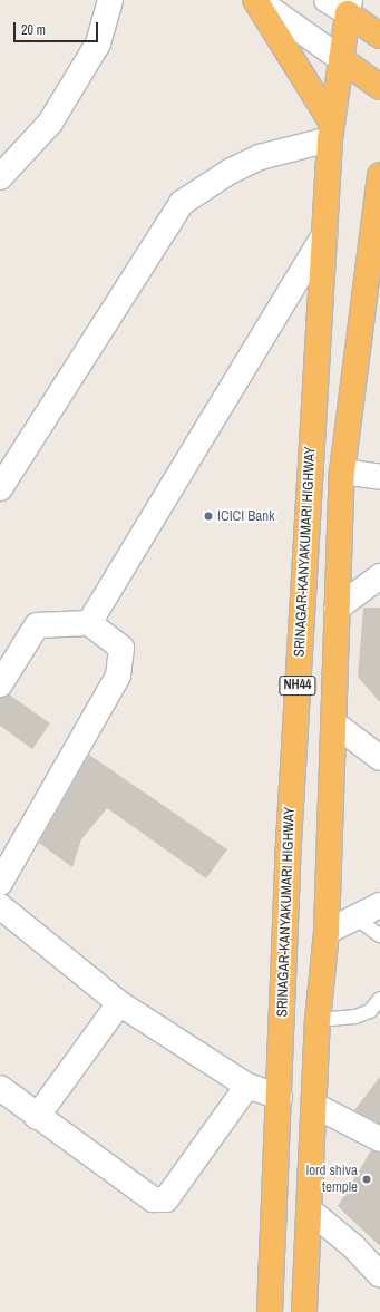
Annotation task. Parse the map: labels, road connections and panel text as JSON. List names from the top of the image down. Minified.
{"streets":{"highway":["SRINAGAR-KANYAKUMARI HIGHWAY","NH44"]},"crossings":[["SRINAGAR-KANYAKUMARI HIGHWAY","NH44"]],"places":["ICICI Bank","lord shiva temple"],"scale_bar":"20 m"}
